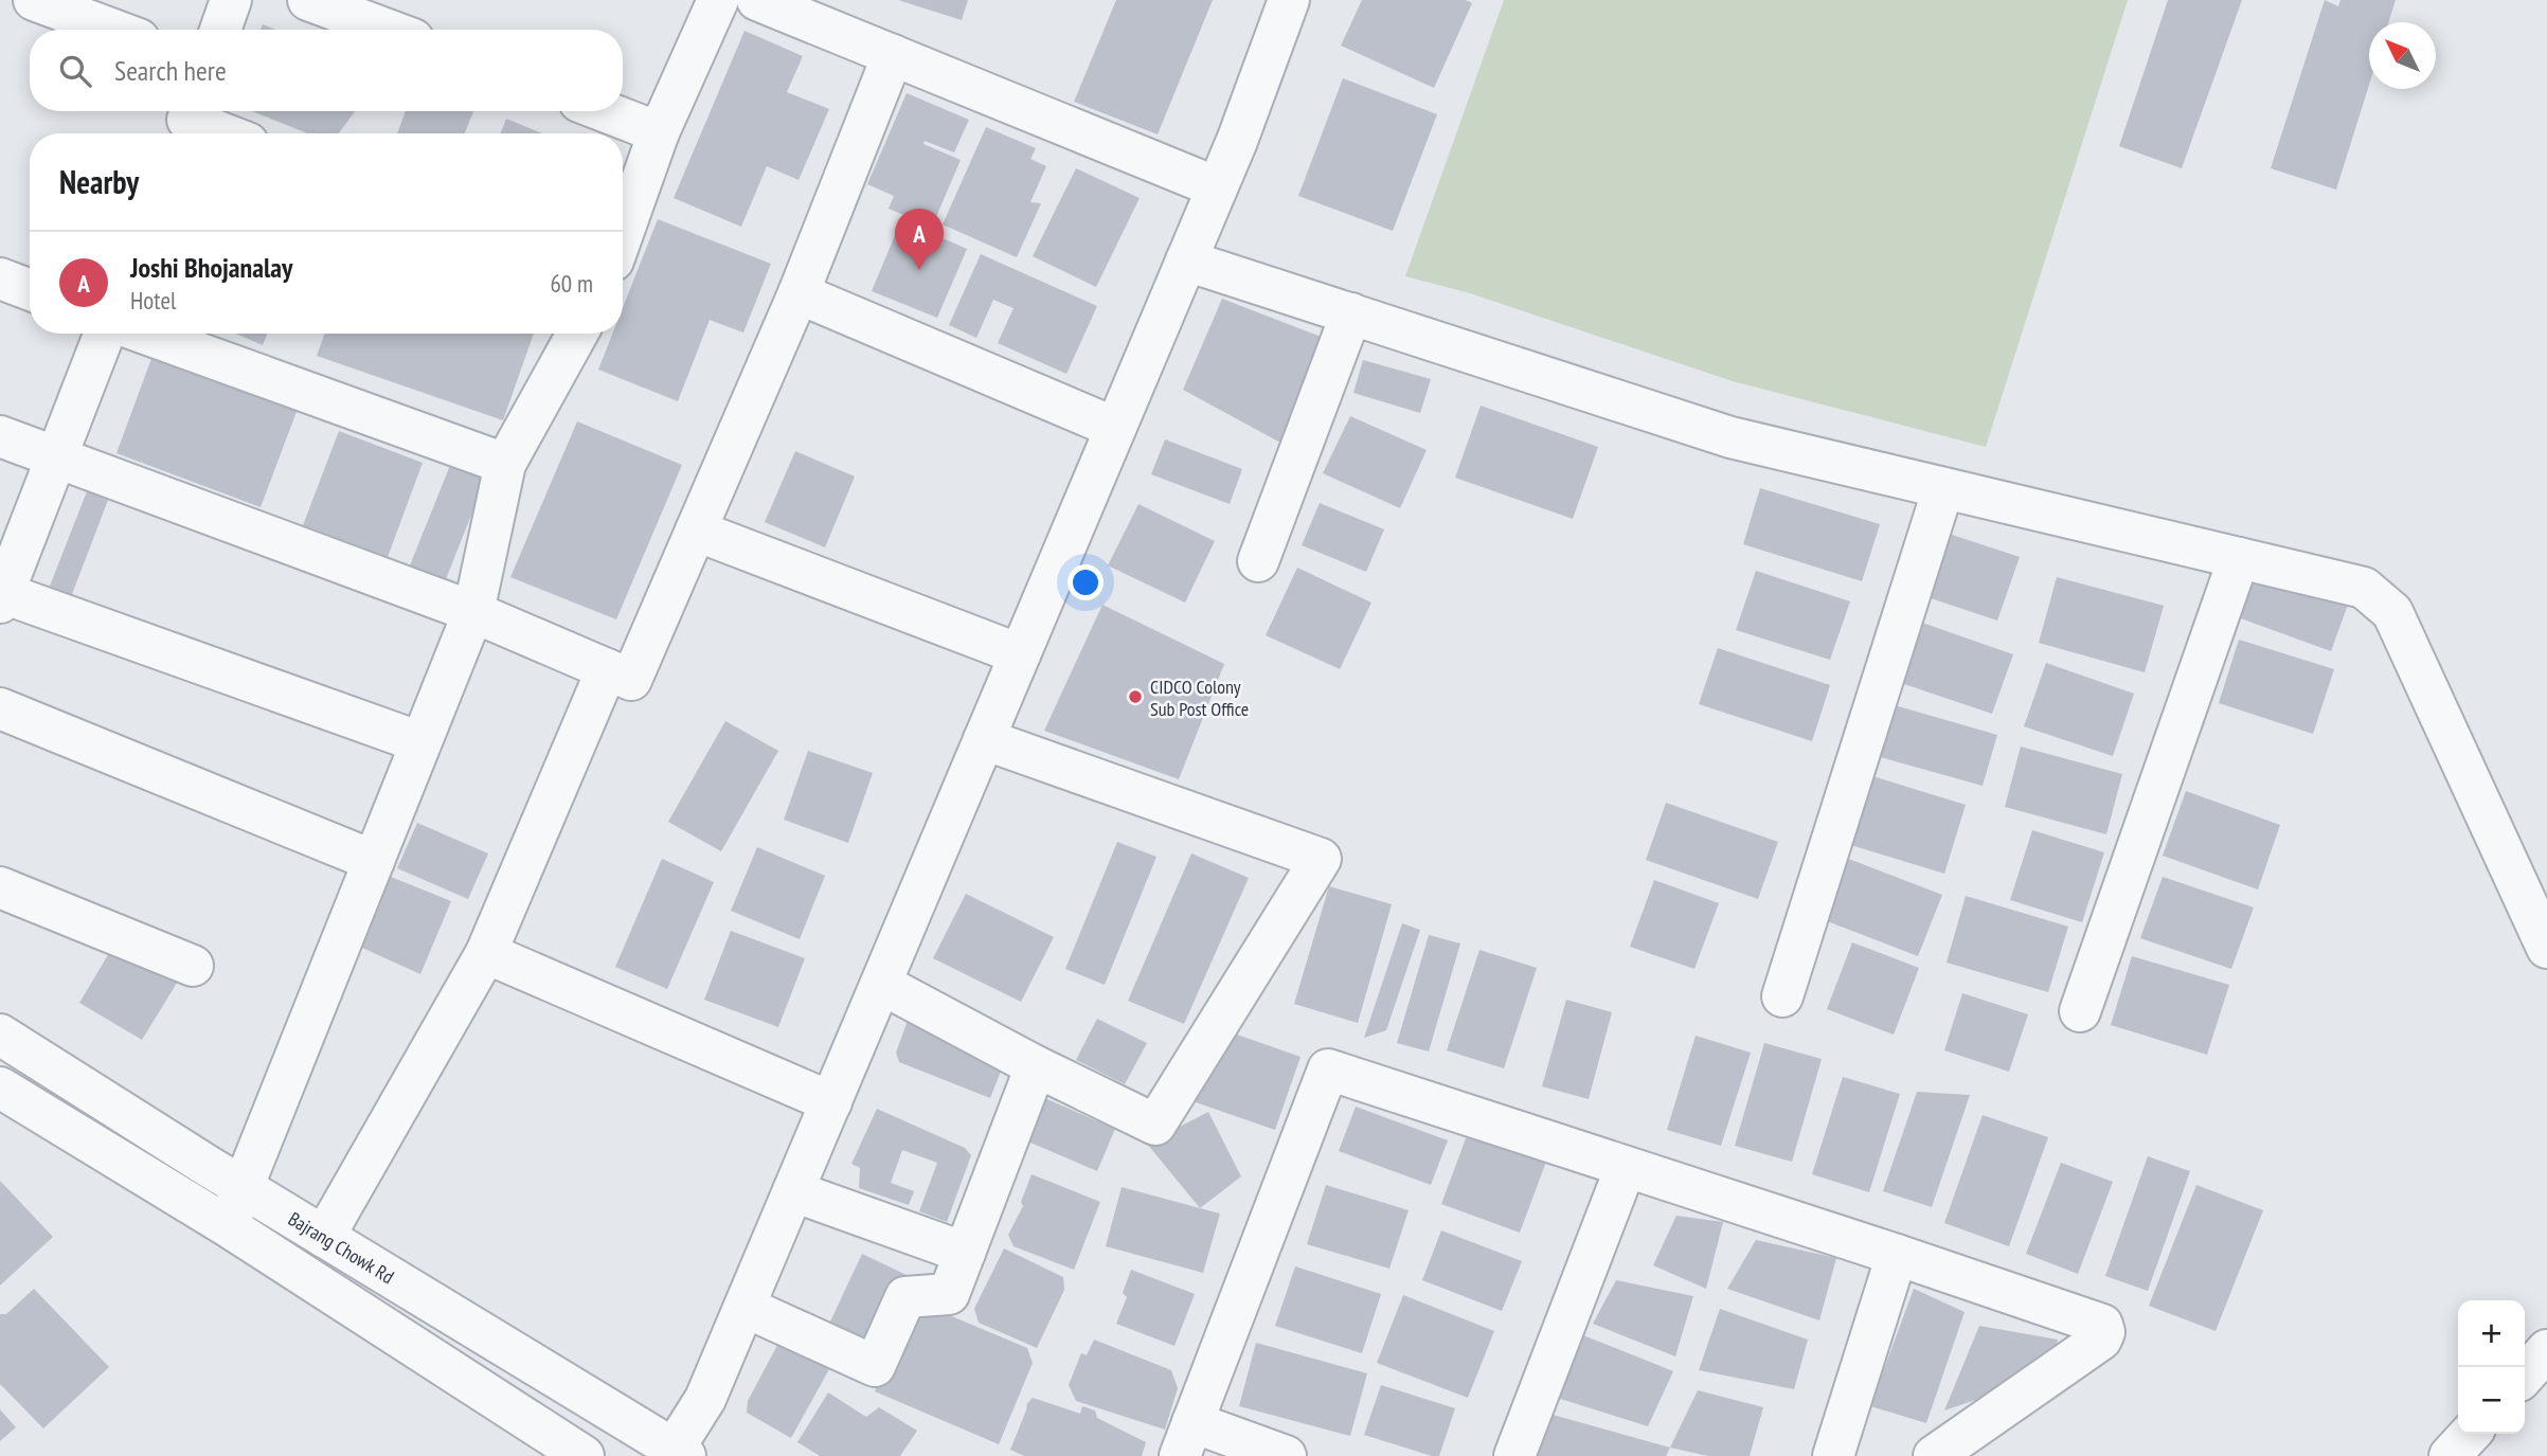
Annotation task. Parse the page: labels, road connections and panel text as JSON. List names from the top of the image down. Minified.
{"streets":{"street":["Bajrang Chowk Rd"]},"places":["CIDCO Colony Sub Post Office"],"north":"top left","page":{"search":"Search here","heading":"Nearby","pins":"A","list":[{"mark":"A","name":"Joshi Bhojanalay","note":"Hotel","value":"60 m"}],"map_buttons":["+","−"]}}
